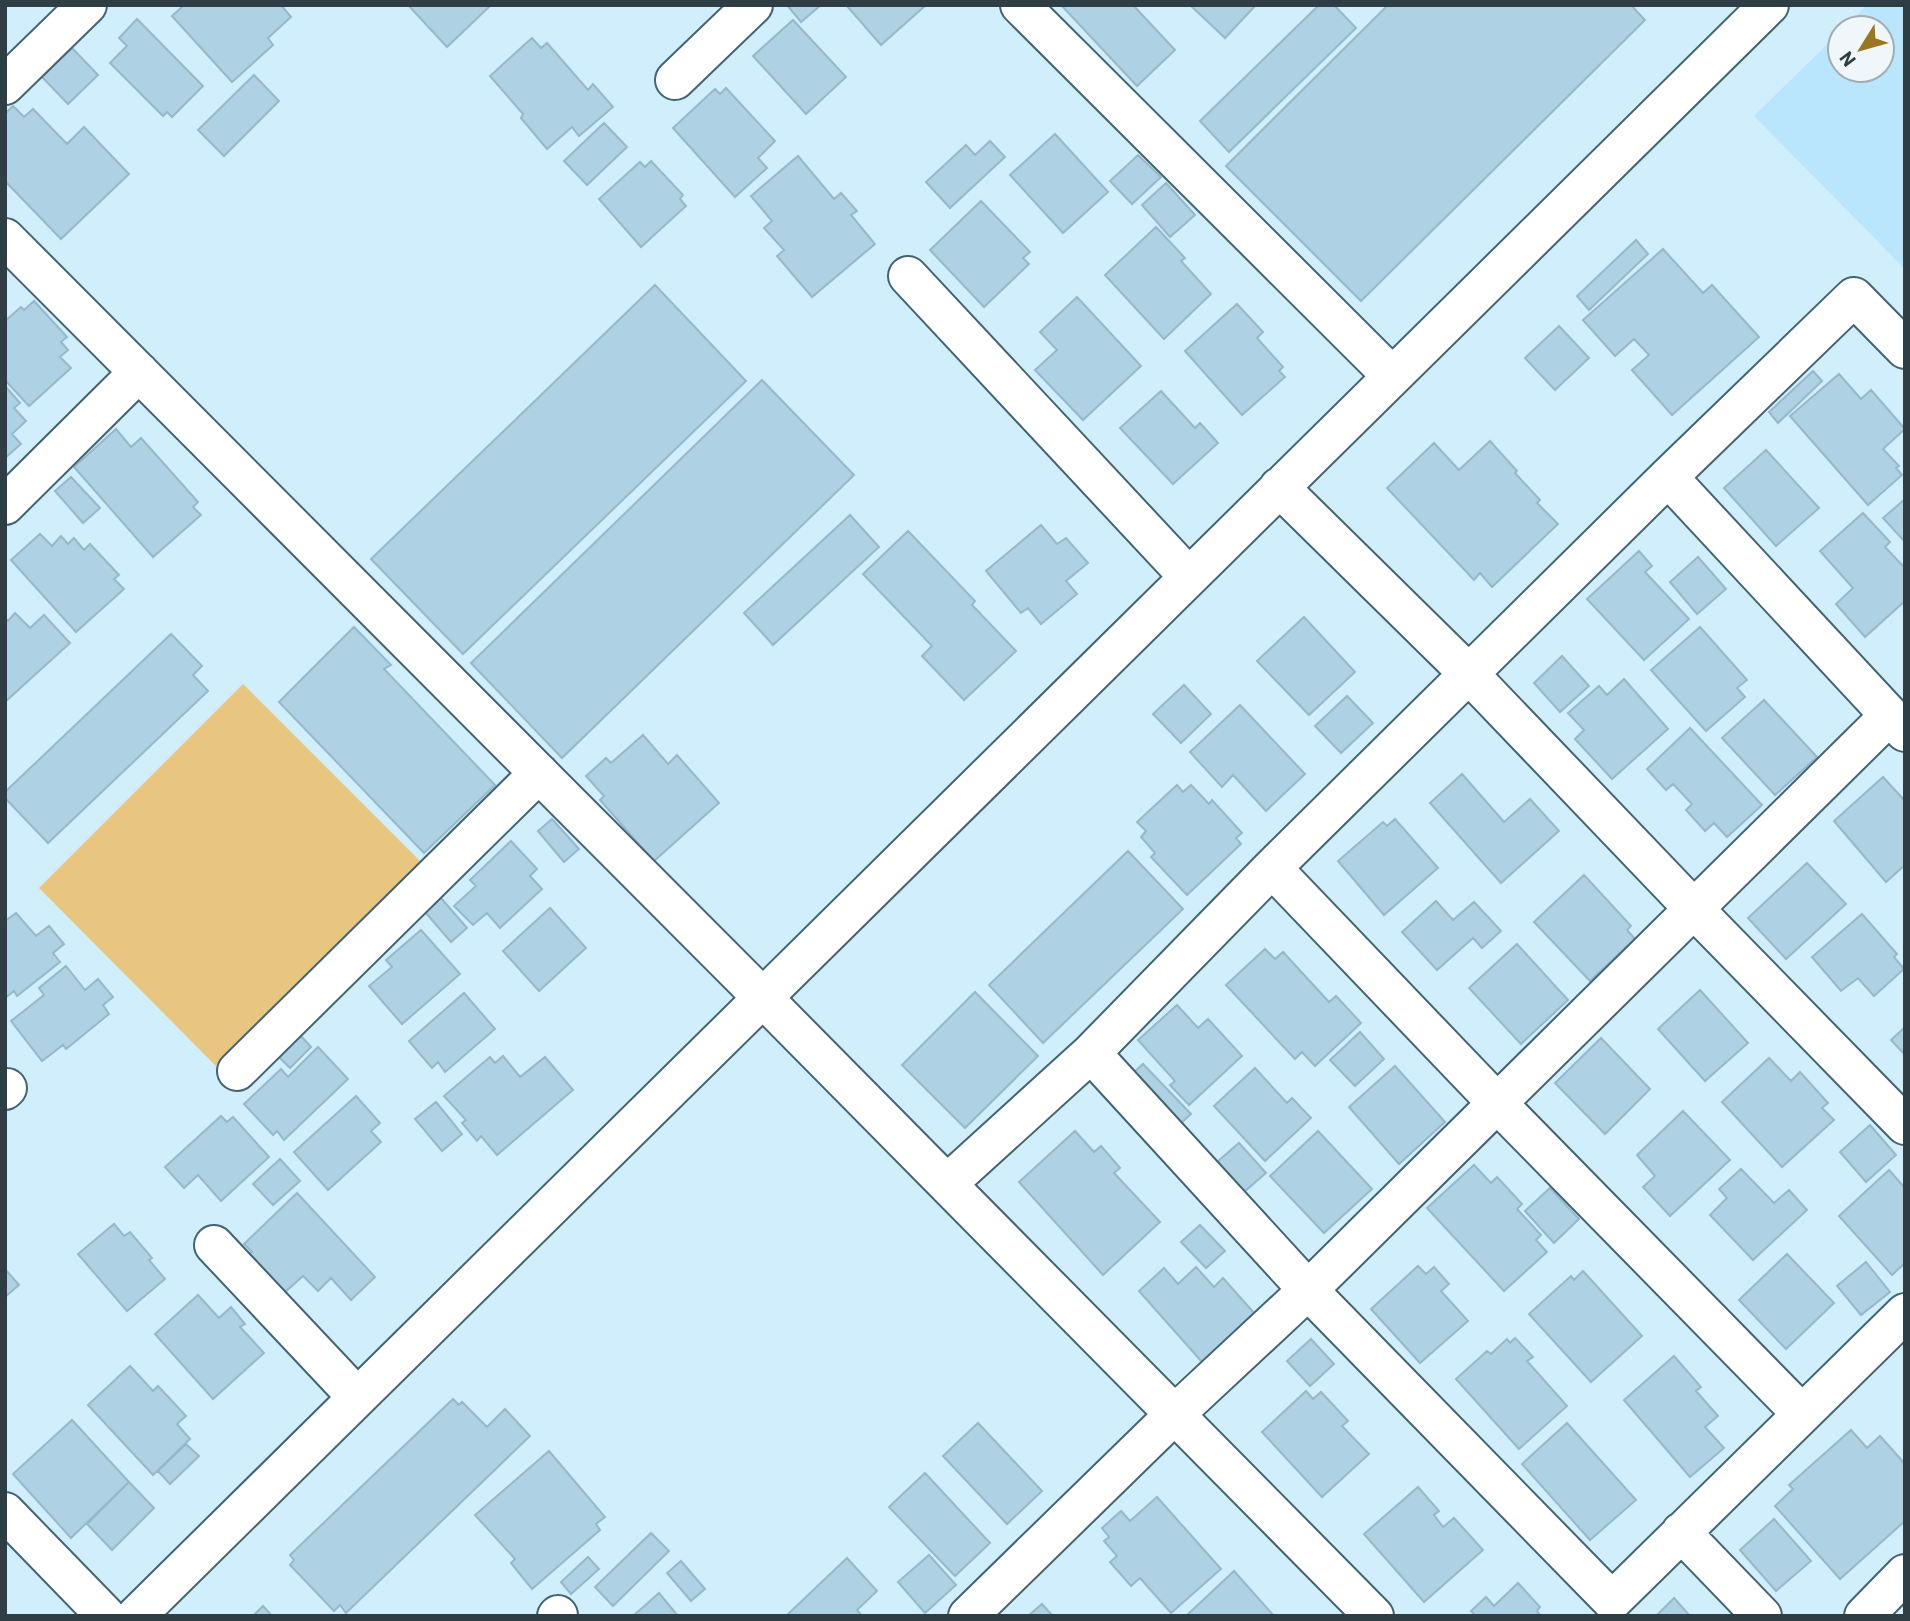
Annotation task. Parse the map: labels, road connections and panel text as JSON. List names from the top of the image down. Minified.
{"north":"bottom left"}
